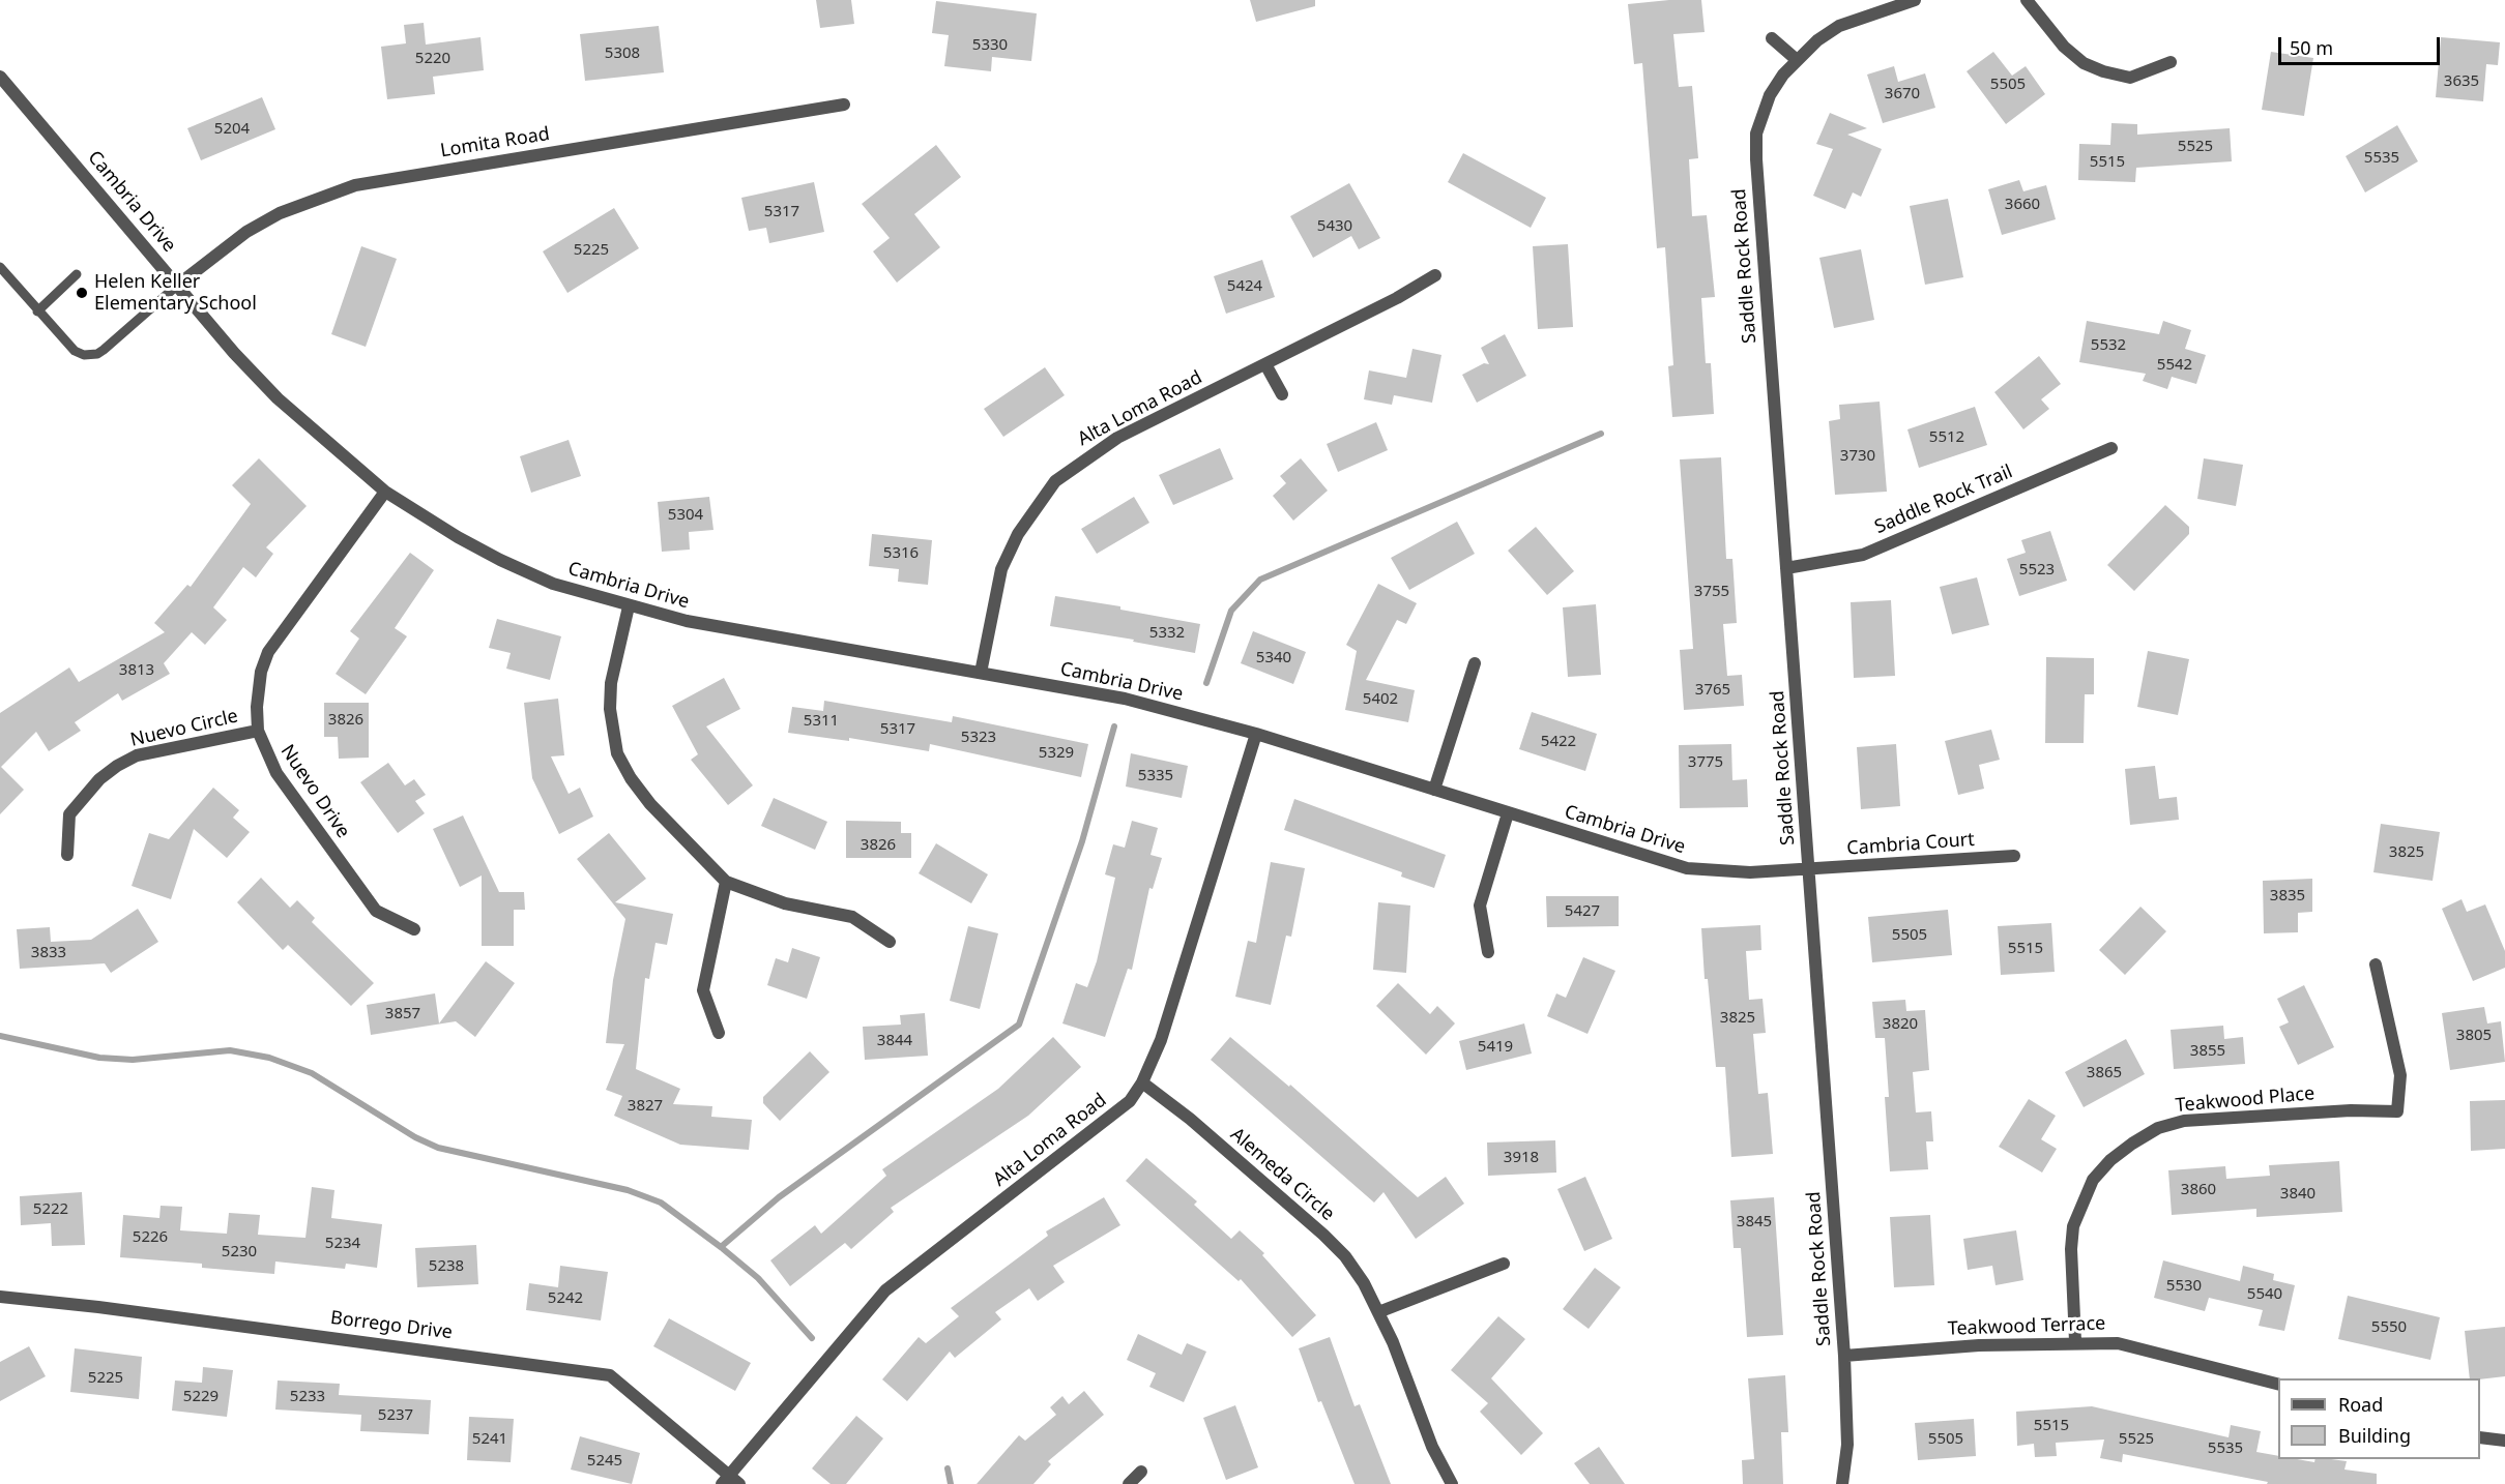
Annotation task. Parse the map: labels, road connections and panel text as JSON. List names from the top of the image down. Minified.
{"streets":{"street":["Lomita Road","Cambria Drive","Saddle Rock Road","Alta Loma Road","Saddle Rock Trail","Nuevo Circle","Nuevo Drive","Cambria Court","Teakwood Place","Alemeda Circle","Borrego Drive","Teakwood Terrace"]},"crossings":[["Lomita Road","Cambria Drive"],["Cambria Drive","Saddle Rock Road"],["Cambria Drive","Alta Loma Road"],["Cambria Drive","Nuevo Drive"],["Cambria Drive","Cambria Court"],["Saddle Rock Road","Saddle Rock Trail"],["Saddle Rock Road","Cambria Court"],["Saddle Rock Road","Teakwood Terrace"],["Alta Loma Road","Alemeda Circle"],["Alta Loma Road","Borrego Drive"],["Nuevo Circle","Nuevo Drive"],["Teakwood Place","Teakwood Terrace"]],"places":["Helen Keller Elementary School"],"house_numbers":["5330","5308","5220","3635","5505","3670","5204","5525","5535","5515","3660","5317","5430","5225","5424","5532","5542","5512","3730","5304","5316","5523","3755","5332","5340","3813","3765","5402","3826","5311","5317","5323","5422","5329","3775","5335","3826","3825","3835","5427","5505","5515","3833","3857","3825","3820","3805","3844","5419","3855","3865","3827","3918","3860","3840","5222","3845","5226","5234","5230","5238","5530","5540","5242","5550","5225","5229","5233","5237","5515","5241","5505","5525","5535","5245"],"legend":["Road","Building"],"scale_bar":"50 m"}
